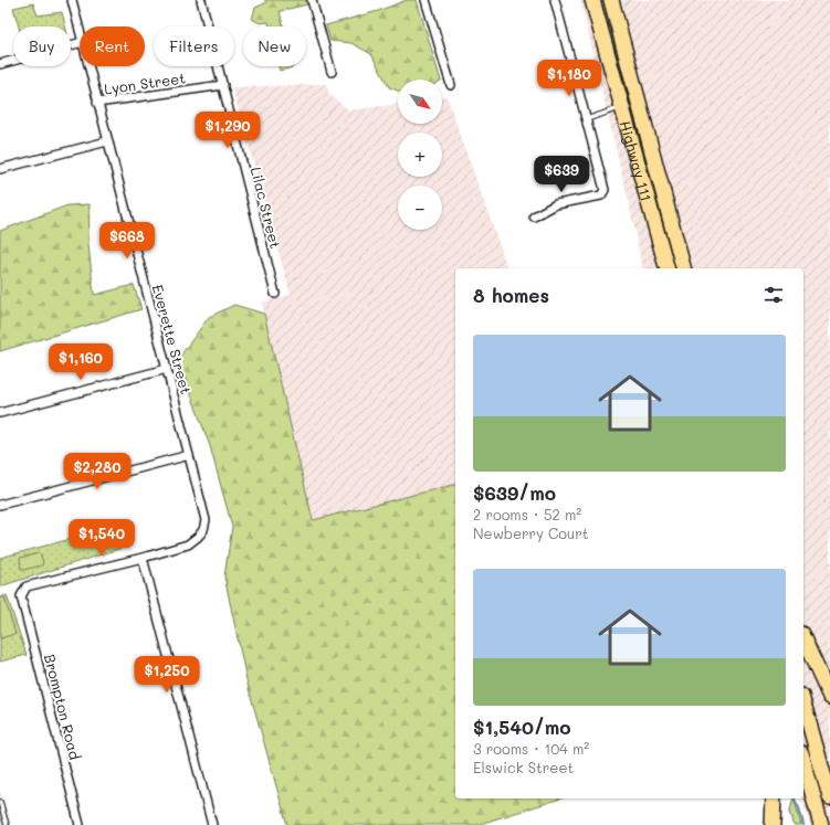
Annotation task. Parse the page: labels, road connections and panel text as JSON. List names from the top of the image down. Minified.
{"streets":{"highway":["Highway 111"],"street":["Lyon Street","Lilac Street","Everette Street","Brompton Road"]},"crossings":[["Lyon Street","Lilac Street"],["Lyon Street","Everette Street"],["Everette Street","Brompton Road"]],"north":"bottom right","page":{"chip":["Buy","Rent","Filters","New"],"price":["$1,180","$1,290","$639","$668","$1,160","$2,280","$1,540","$1,250"],"map_buttons":["+","−"],"heading":"8 homes","list":[{"name":"$639/mo","note":"2 rooms · 52 m² · Newberry Court"},{"name":"$1,540/mo","note":"3 rooms · 104 m² · Elswick Street"}]}}
